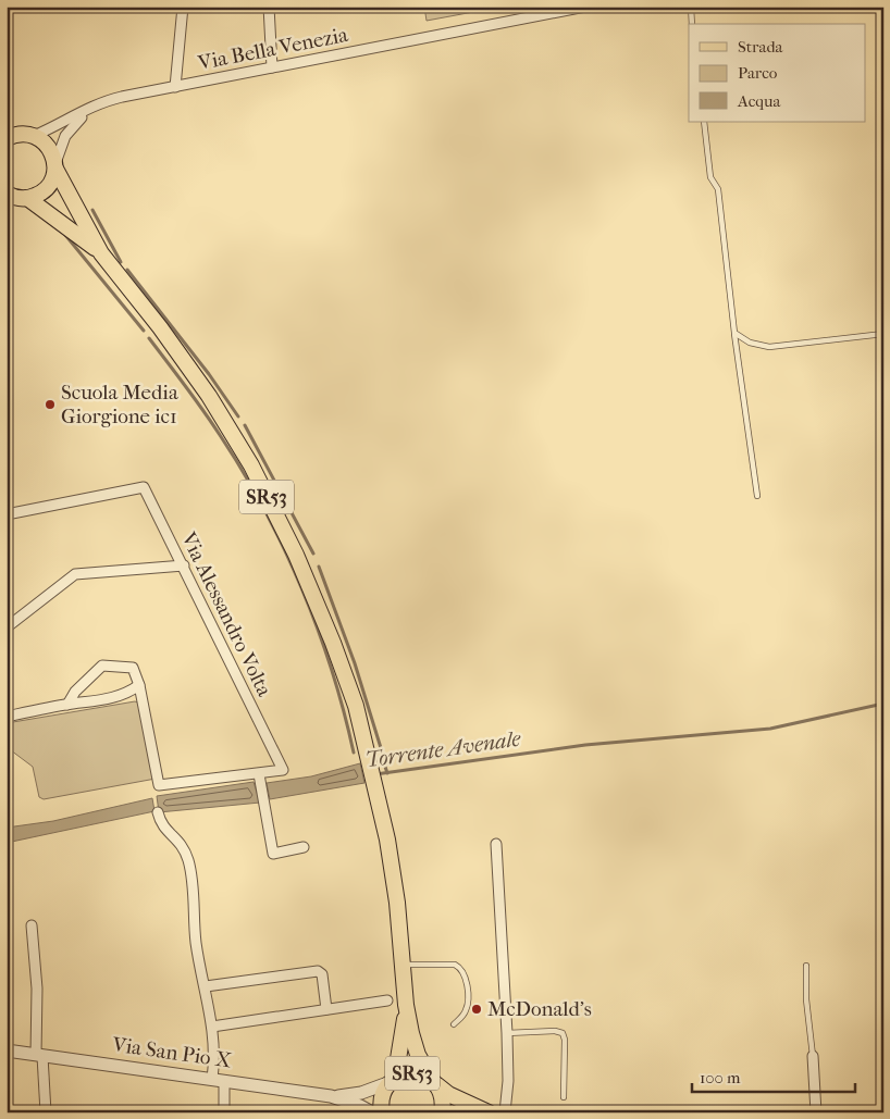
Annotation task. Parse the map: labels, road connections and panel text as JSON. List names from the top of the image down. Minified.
{"streets":{"main road":["SR53"],"street":["Via Bella Venezia","Via Alessandro Volta","Via San Pio X"]},"crossings":[["Via Bella Venezia","SR53"],["SR53","Via San Pio X"]],"water":["Torrente Avenale"],"places":["Scuola Media Giorgione ic1","McDonald's"],"legend":["Strada","Parco","Acqua"],"scale_bar":"100 m"}
